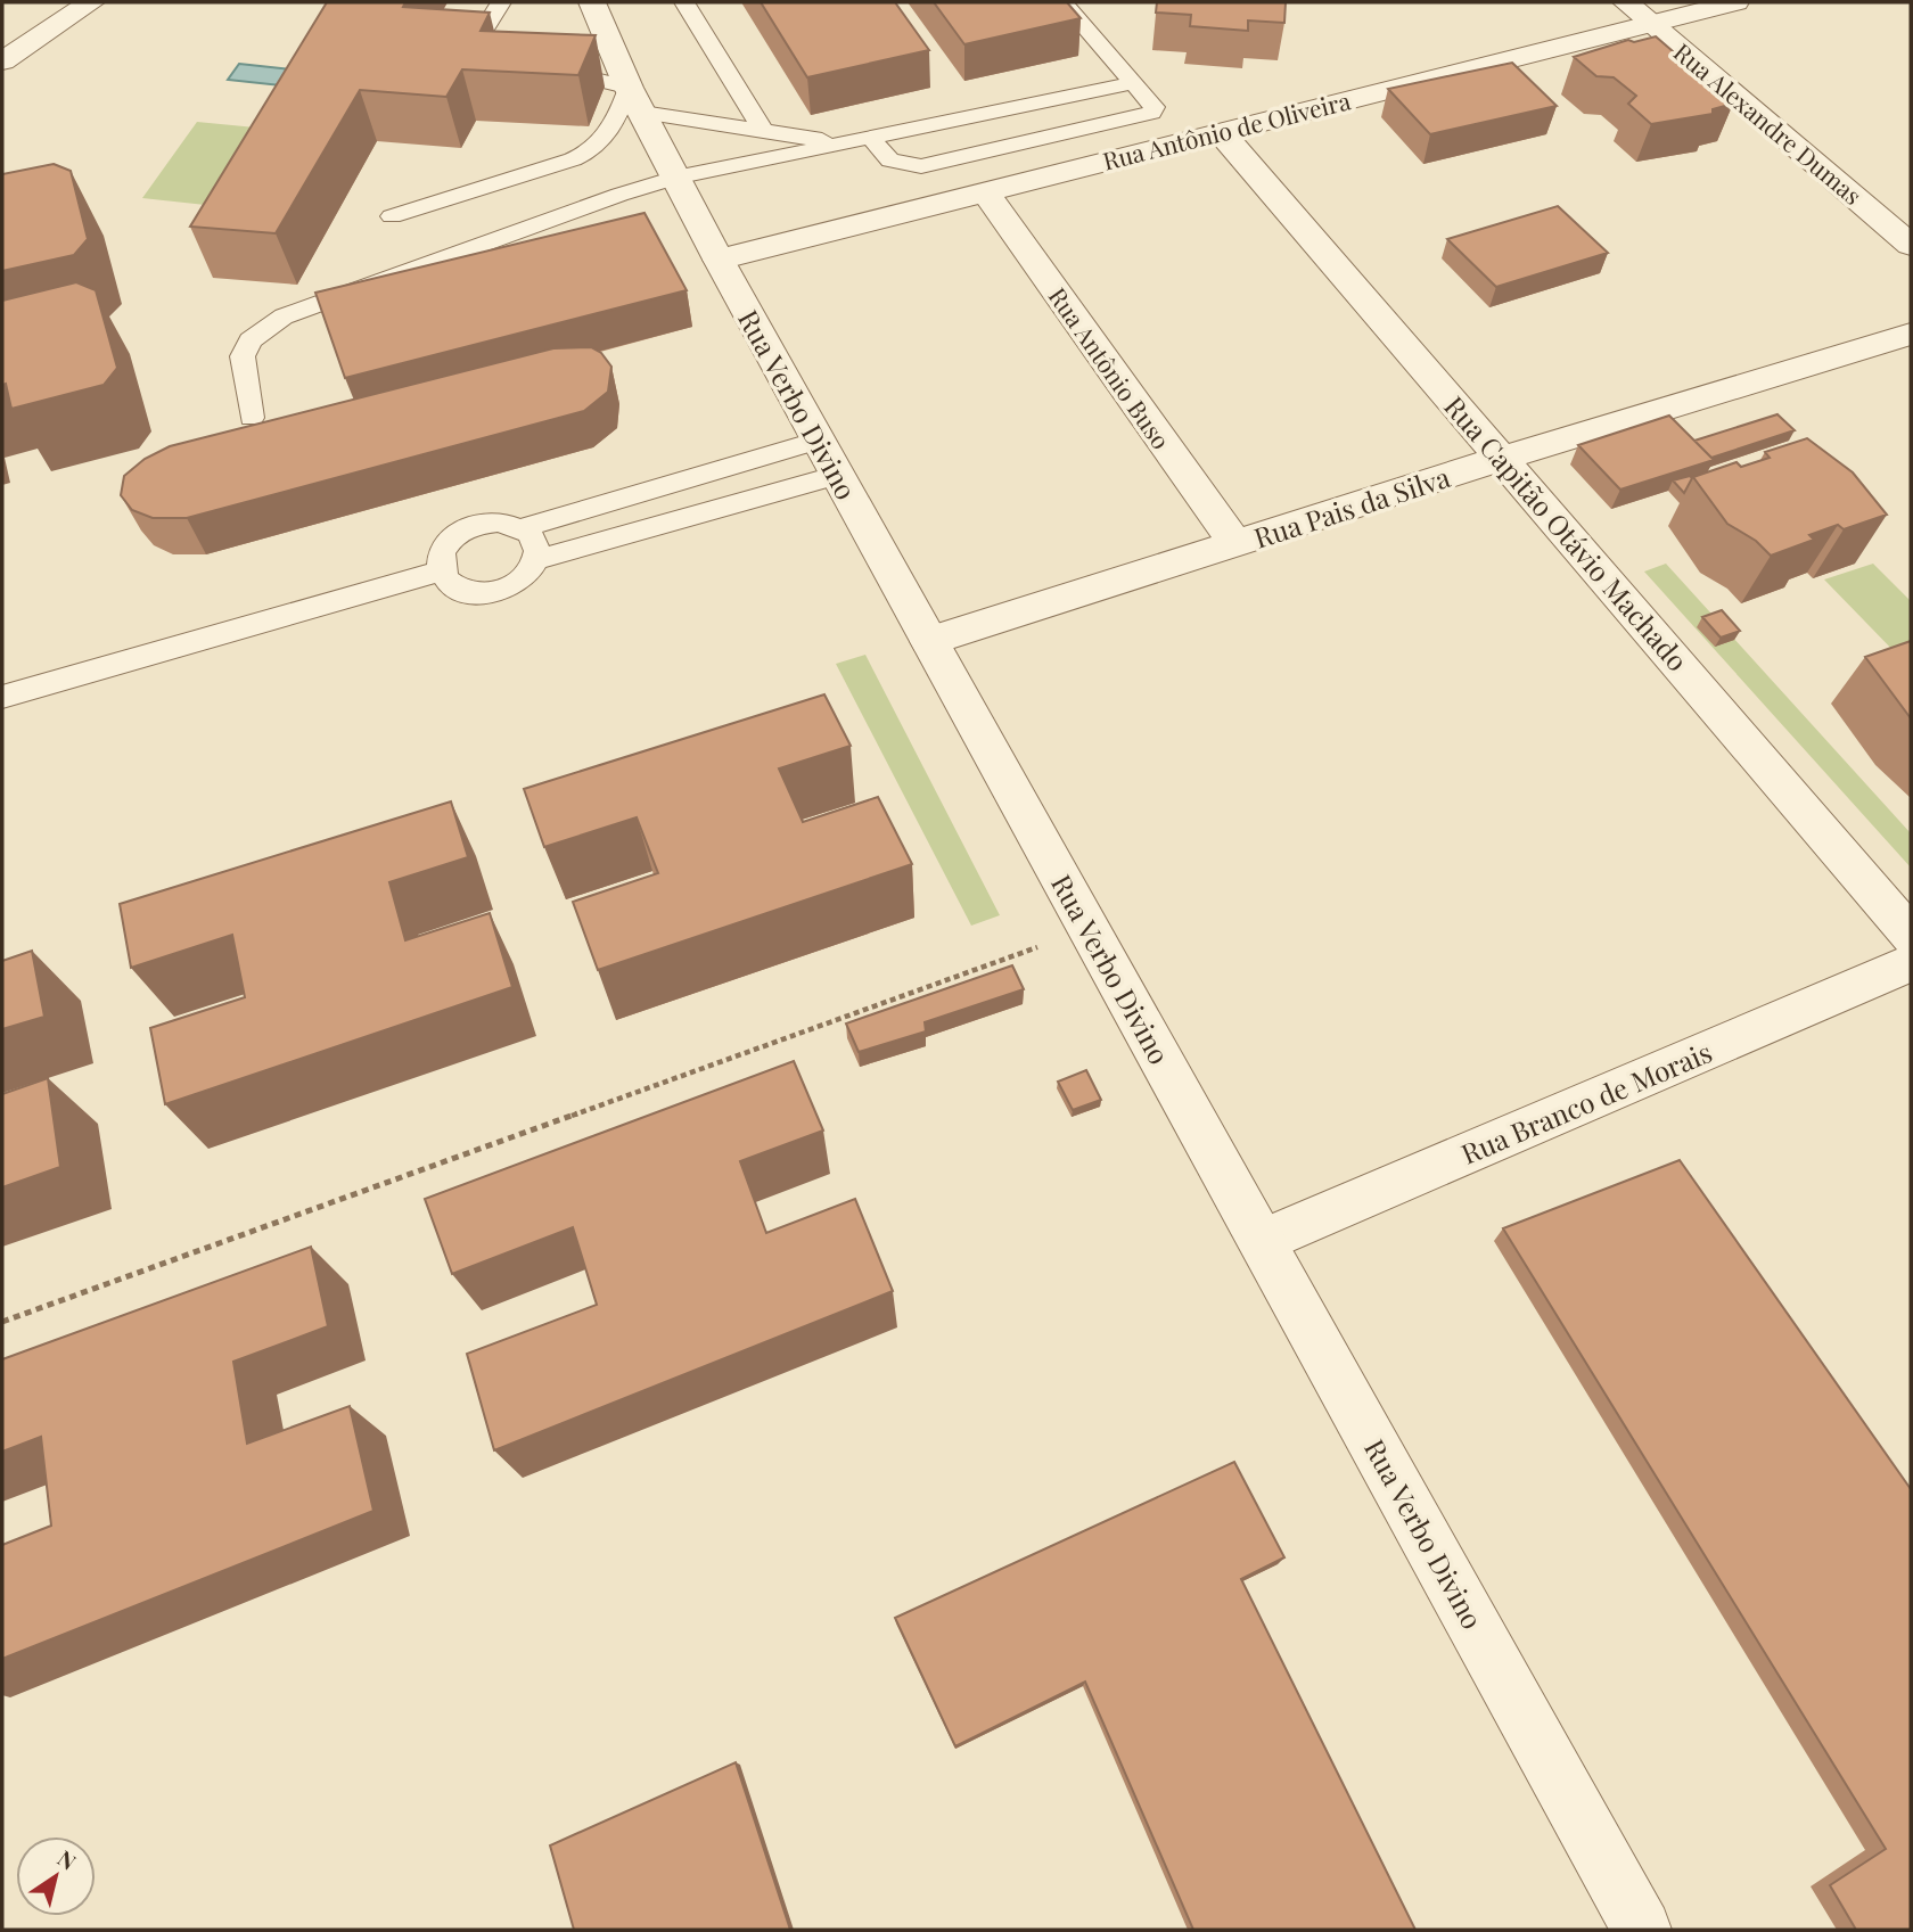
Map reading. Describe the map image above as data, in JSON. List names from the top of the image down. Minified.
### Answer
{"streets":{"street":["Rua Alexandre Dumas","Rua Antônio de Oliveira","Rua Antônio Buso","Rua Verbo Divino","Rua Pais da Silva","Rua Capitão Otávio Machado","Rua Branco de Morais"]},"crossings":[["Rua Alexandre Dumas","Rua Antônio de Oliveira"],["Rua Antônio de Oliveira","Rua Antônio Buso"],["Rua Antônio de Oliveira","Rua Verbo Divino"],["Rua Antônio de Oliveira","Rua Capitão Otávio Machado"],["Rua Antônio Buso","Rua Pais da Silva"],["Rua Verbo Divino","Rua Pais da Silva"],["Rua Verbo Divino","Rua Branco de Morais"],["Rua Pais da Silva","Rua Capitão Otávio Machado"]],"north":"top right"}
